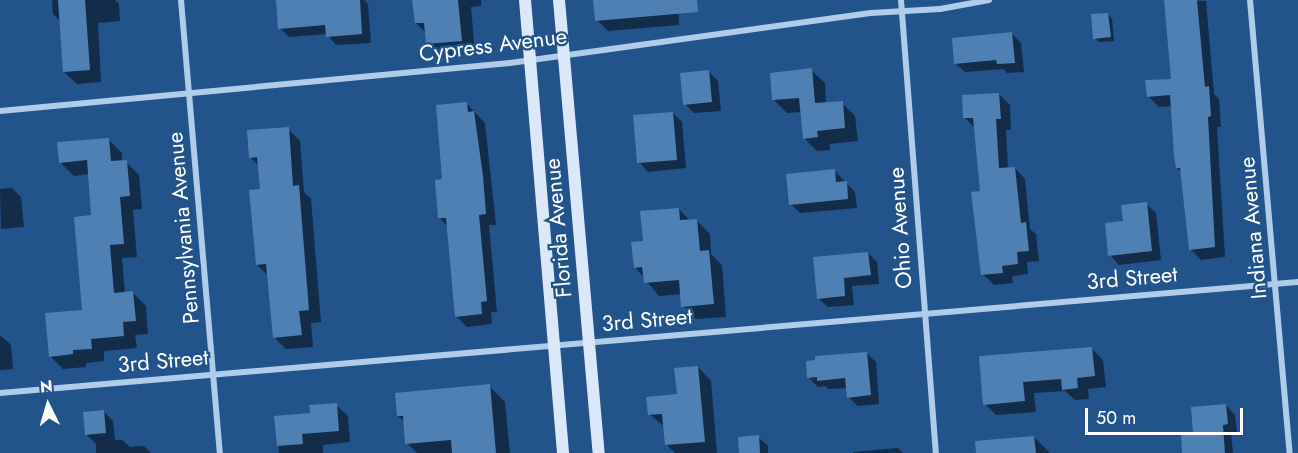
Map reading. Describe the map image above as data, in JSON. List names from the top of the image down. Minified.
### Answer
{"streets":{"main road":["Florida Avenue"],"street":["Cypress Avenue","Pennsylvania Avenue","Ohio Avenue","Indiana Avenue","3rd Street"]},"crossings":[["Cypress Avenue","Pennsylvania Avenue"],["Cypress Avenue","Florida Avenue"],["Cypress Avenue","Ohio Avenue"],["Pennsylvania Avenue","3rd Street"],["Florida Avenue","3rd Street"],["Ohio Avenue","3rd Street"],["Indiana Avenue","3rd Street"]],"scale_bar":"50 m","north":"top"}
